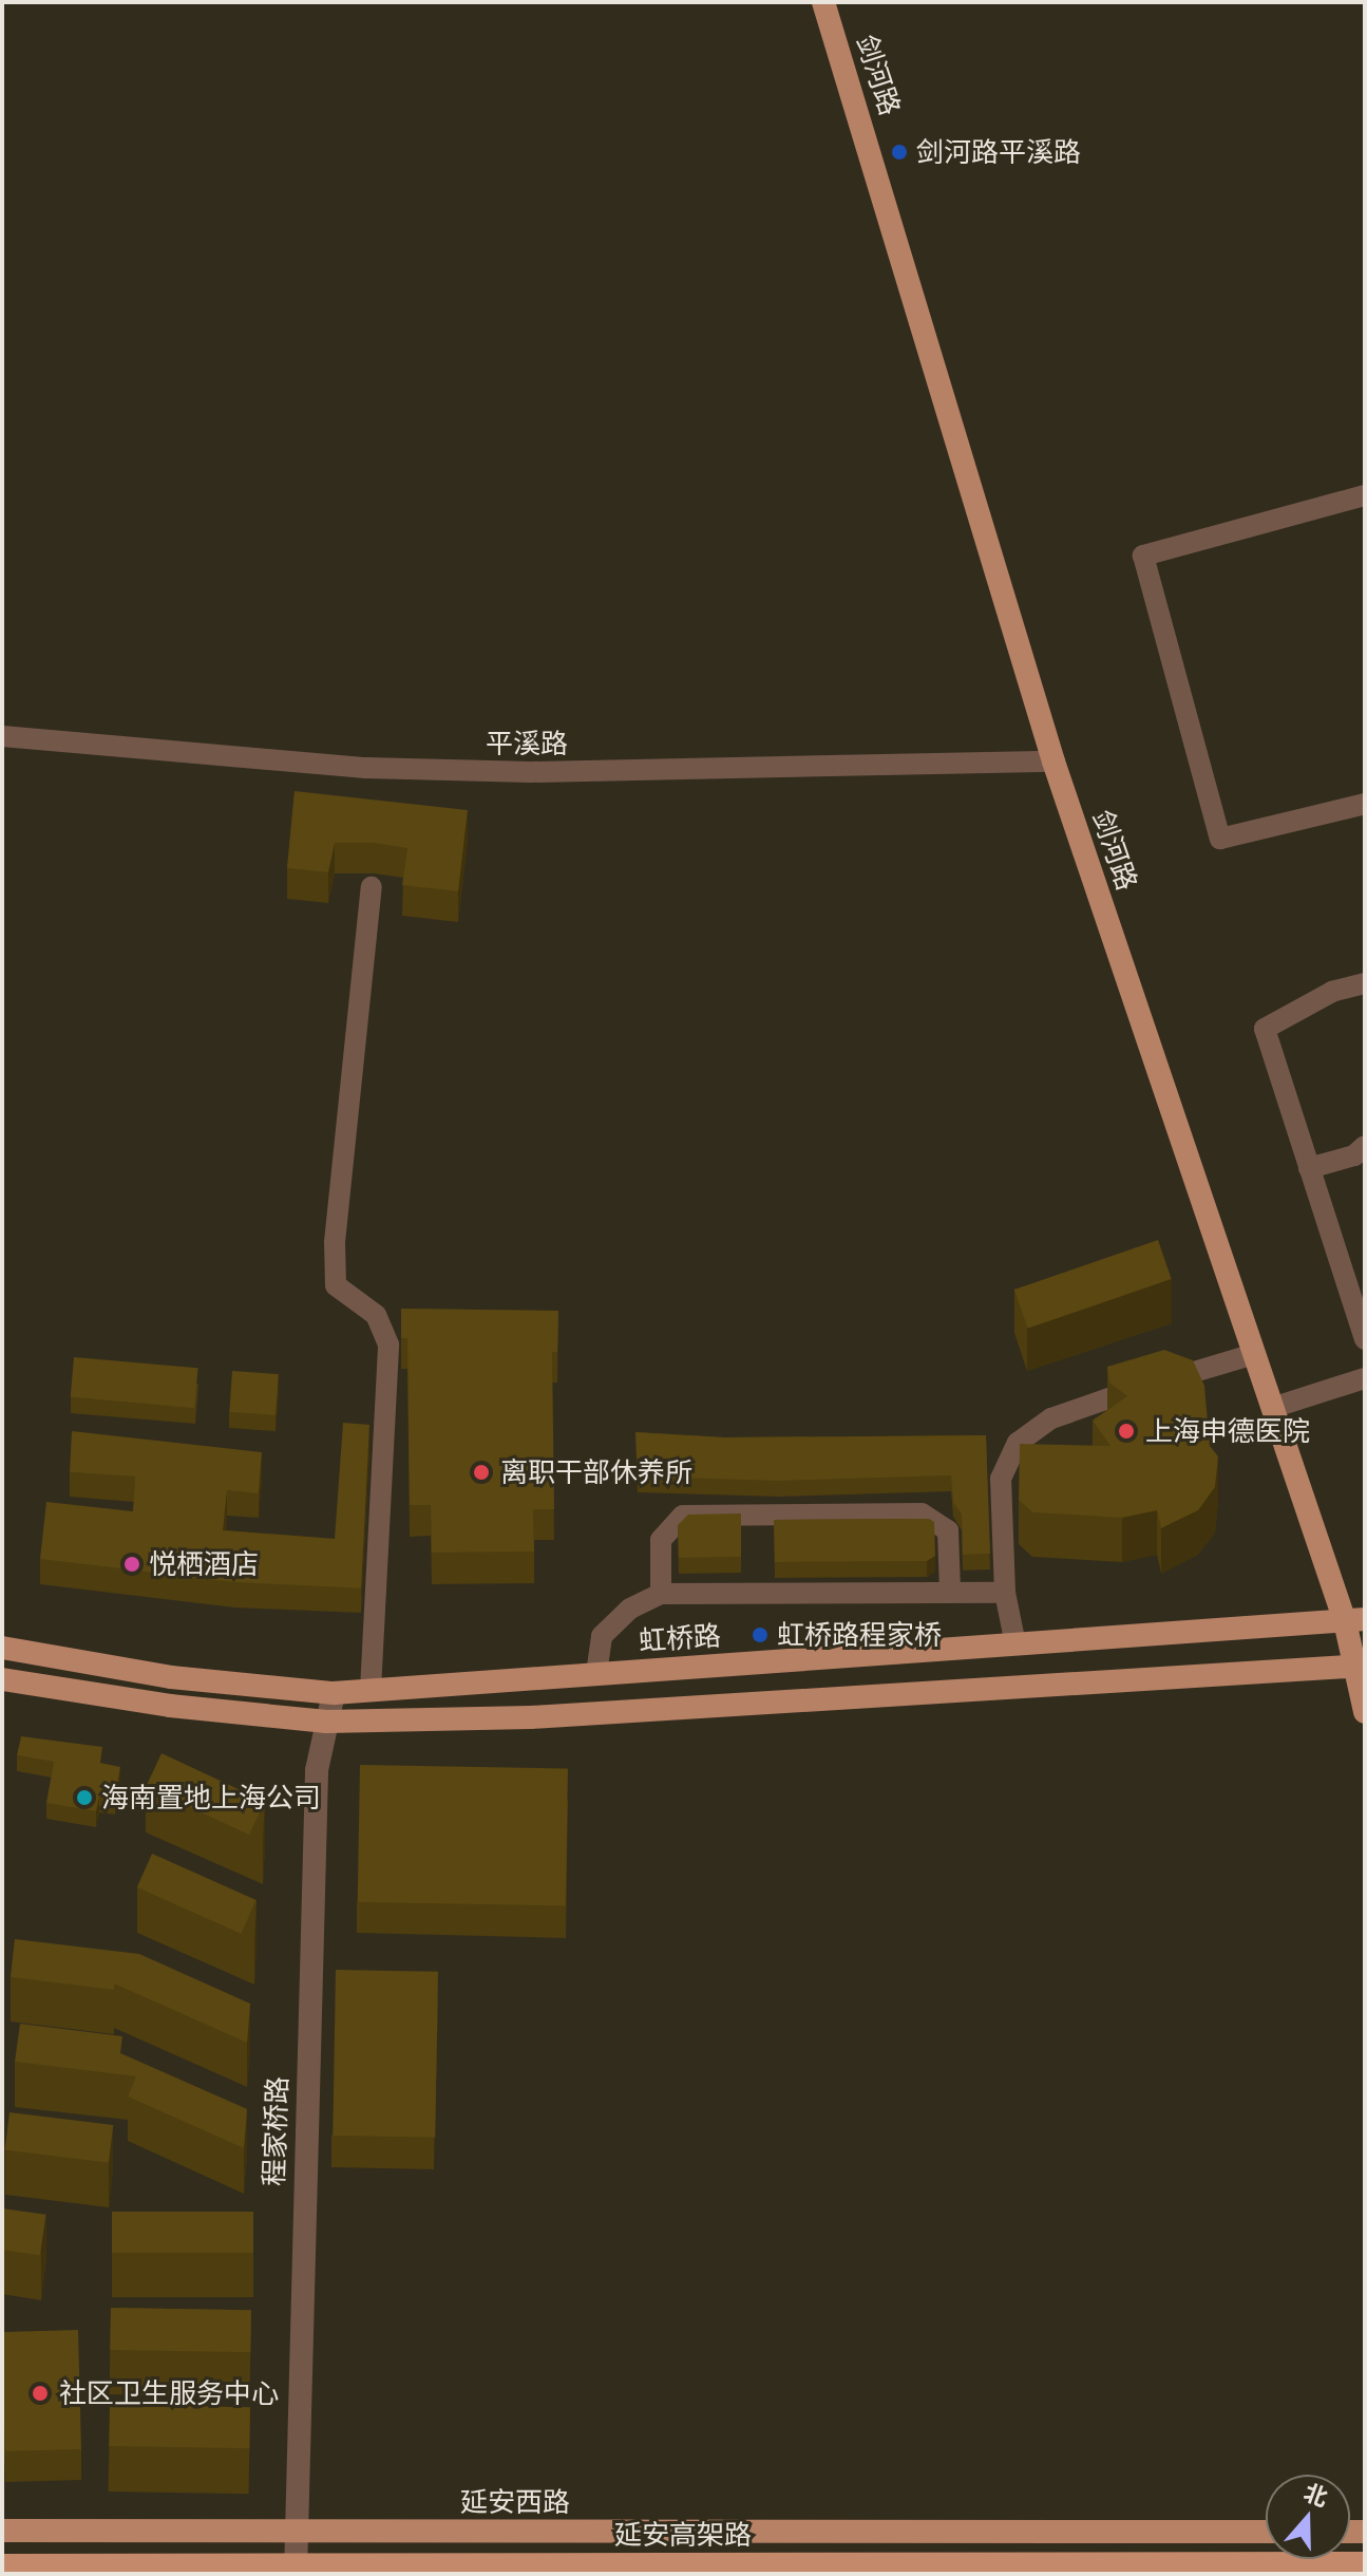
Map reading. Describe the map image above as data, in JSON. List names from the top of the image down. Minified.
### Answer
{"streets":{"highway":["延安高架路"],"main road":["剑河路","虹桥路","延安西路"],"street":["平溪路","程家桥路"]},"crossings":[["剑河路","平溪路"],["剑河路","虹桥路"],["虹桥路","程家桥路"],["程家桥路","延安西路"]],"places":["剑河路平溪路","上海申德医院","离职干部休养所","悦栖酒店","虹桥路程家桥","海南置地上海公司","社区卫生服务中心"],"north":"top"}
